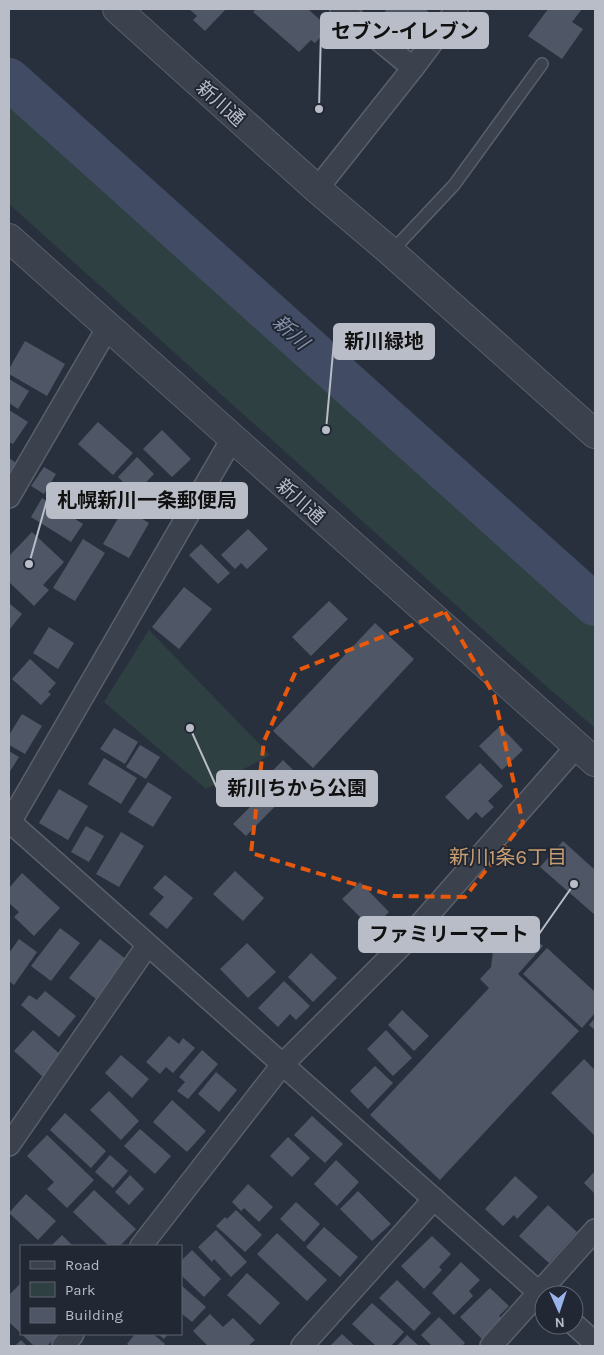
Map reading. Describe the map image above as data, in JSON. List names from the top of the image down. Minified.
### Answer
{"streets":{"street":["新川通"]},"districts":["新川1条6丁目"],"water":["新川"],"places":["セブン-イレブン","新川緑地","札幌新川一条郵便局","新川ちから公園","ファミリーマート"],"legend":["Road","Park","Building"],"north":"bottom"}
